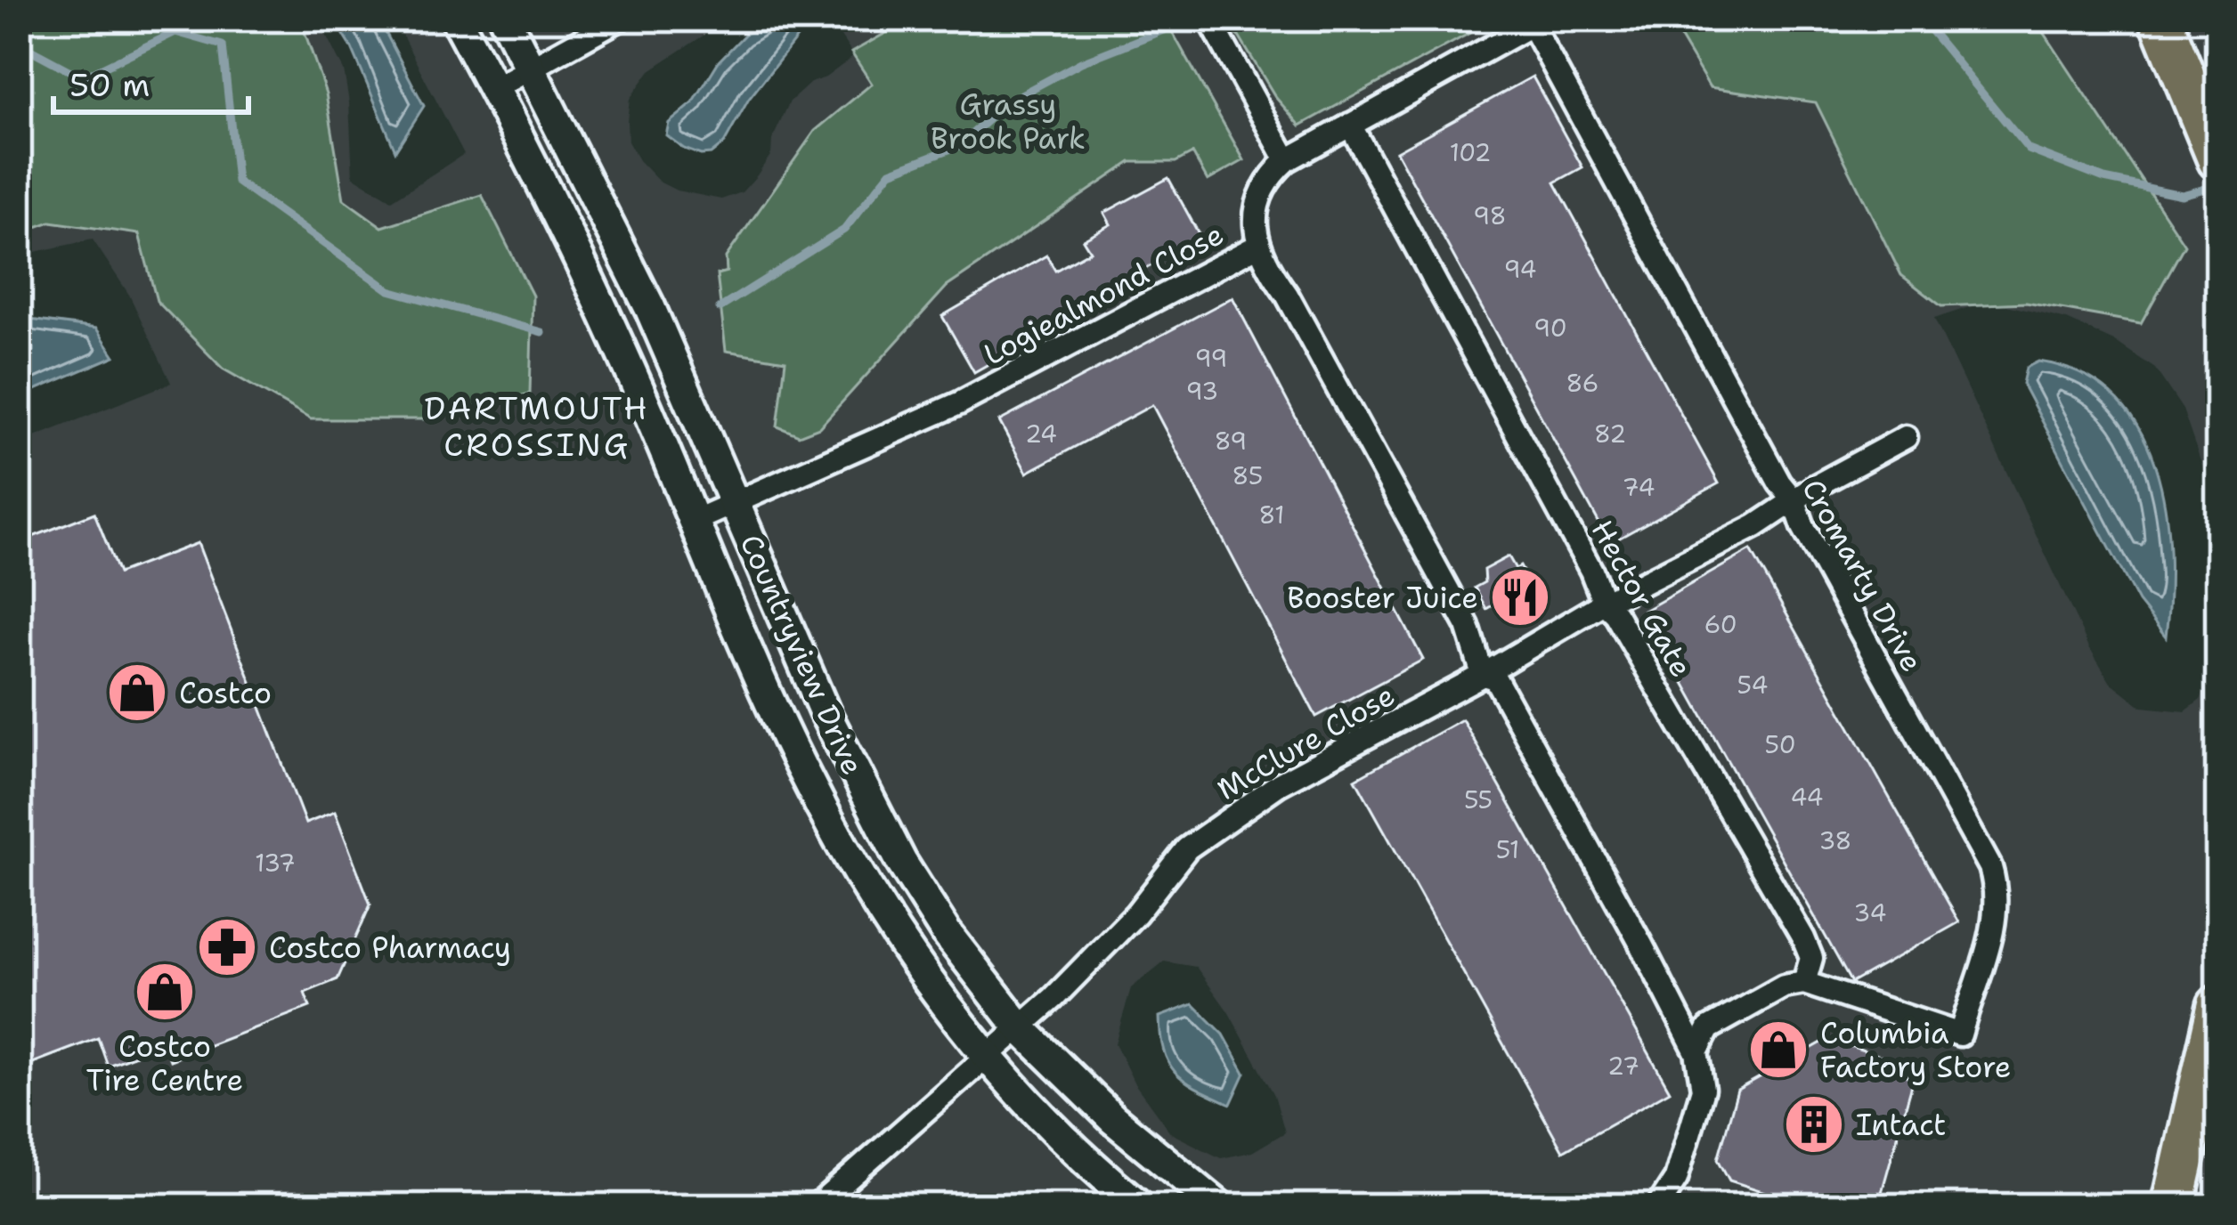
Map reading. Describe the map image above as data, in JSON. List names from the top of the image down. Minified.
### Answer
{"streets":{"street":["Logiealmond Close","Cromarty Drive","Hector Gate","Countryview Drive","McClure Close"]},"crossings":[["Logiealmond Close","Countryview Drive"],["Cromarty Drive","Hector Gate"],["Cromarty Drive","McClure Close"],["Hector Gate","McClure Close"],["Countryview Drive","McClure Close"]],"districts":["DARTMOUTH CROSSING"],"parks":["Grassy Brook Park"],"places":{"restaurant":["Booster Juice"],"shop":["Costco","Costco Tire Centre","Columbia Factory Store"],"pharmacy":["Costco Pharmacy"],"building":["Intact"]},"house_numbers":["102","98","94","90","99","86","93","24","82","89","85","74","81","60","54","50","44","55","38","51","137","34","27"],"scale_bar":"50 m"}
